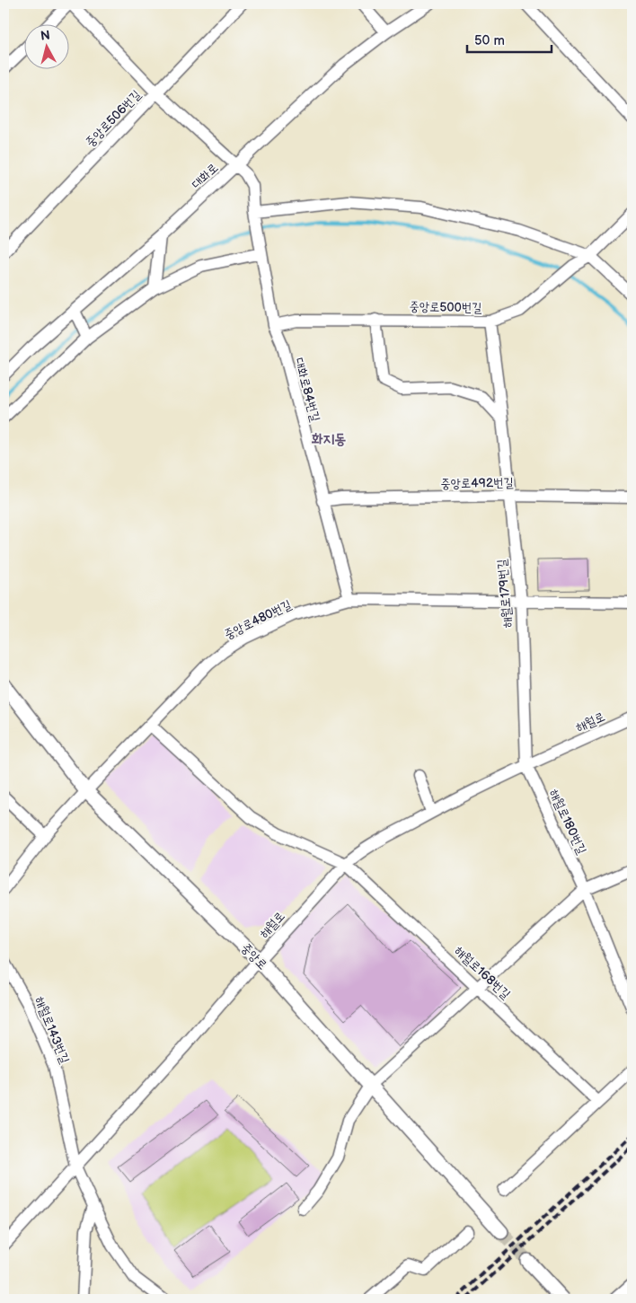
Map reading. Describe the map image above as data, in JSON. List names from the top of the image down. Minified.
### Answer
{"streets":{"main road":["중앙로"],"street":["중앙로506번길","대화로","중앙로500번길","대화로84번길","중앙로492번길","해월로179번길","중앙로480번길","해월로","해월로180번길","해월로168번길","해월로143번길"]},"crossings":[["중앙로506번길","대화로84번길"],["대화로","대화로84번길"],["중앙로500번길","대화로84번길"],["중앙로500번길","해월로179번길"],["대화로84번길","중앙로492번길"],["대화로84번길","중앙로480번길"],["중앙로492번길","해월로179번길"],["해월로179번길","중앙로480번길"],["해월로179번길","해월로"],["해월로179번길","해월로180번길"],["중앙로480번길","중앙로"],["중앙로480번길","해월로168번길"],["해월로","해월로180번길"],["해월로","중앙로"],["해월로","해월로168번길"],["해월로","해월로143번길"]],"districts":["화지동"],"scale_bar":"50 m","north":"top"}
